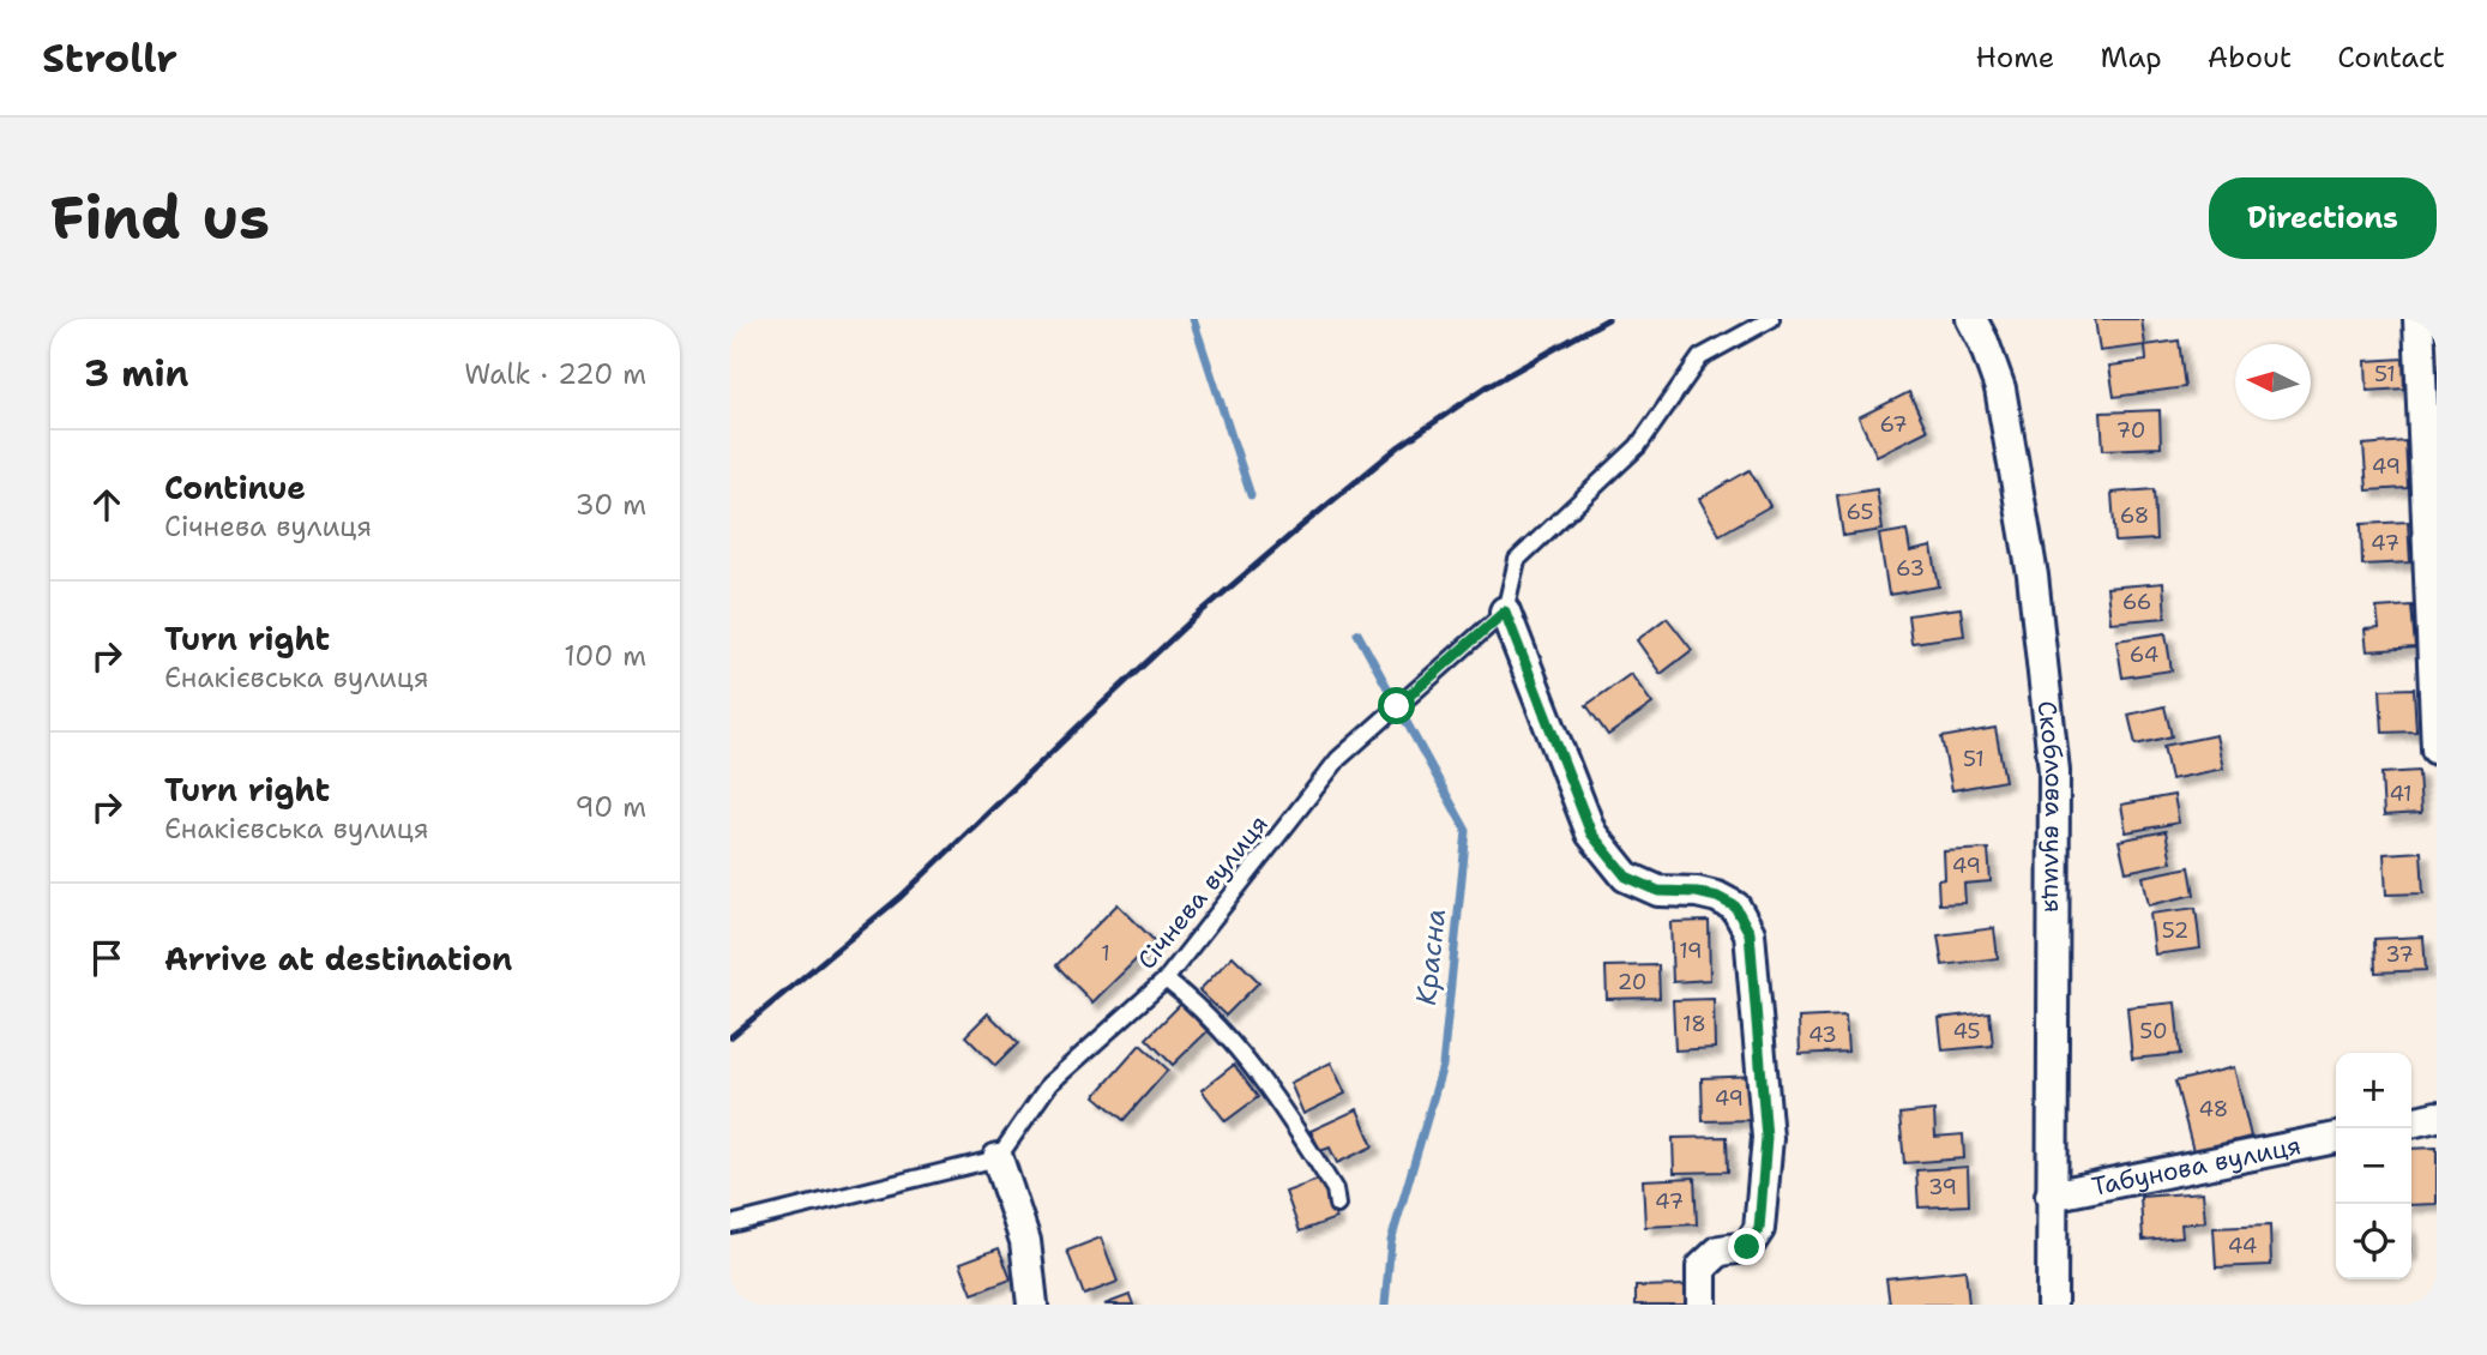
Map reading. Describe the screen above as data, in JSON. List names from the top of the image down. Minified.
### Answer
{"streets":{"street":["Скоблова вулиця","Табунова вулиця"],"lane":["Січнева вулиця"]},"crossings":[["Скоблова вулиця","Табунова вулиця"]],"water":["Красна"],"house_numbers":["51","67","70","49","65","68","47","63","66","64","51","41","49","52","19","1","37","20","18","45","50","43","49","48","39","47","44"],"north":"left","page":{"header":"Strollr","nav":["Home","Map","About","Contact"],"buttons":"Directions","title":"Find us","heading":["3 min","Walk · 220 m"],"list":[["Continue","Січнева вулиця","30 m"],["Turn right","Єнакієвська вулиця","100 m"],["Turn right","Єнакієвська вулиця","90 m"],"Arrive at destination"],"map_buttons":["+","−"]}}
